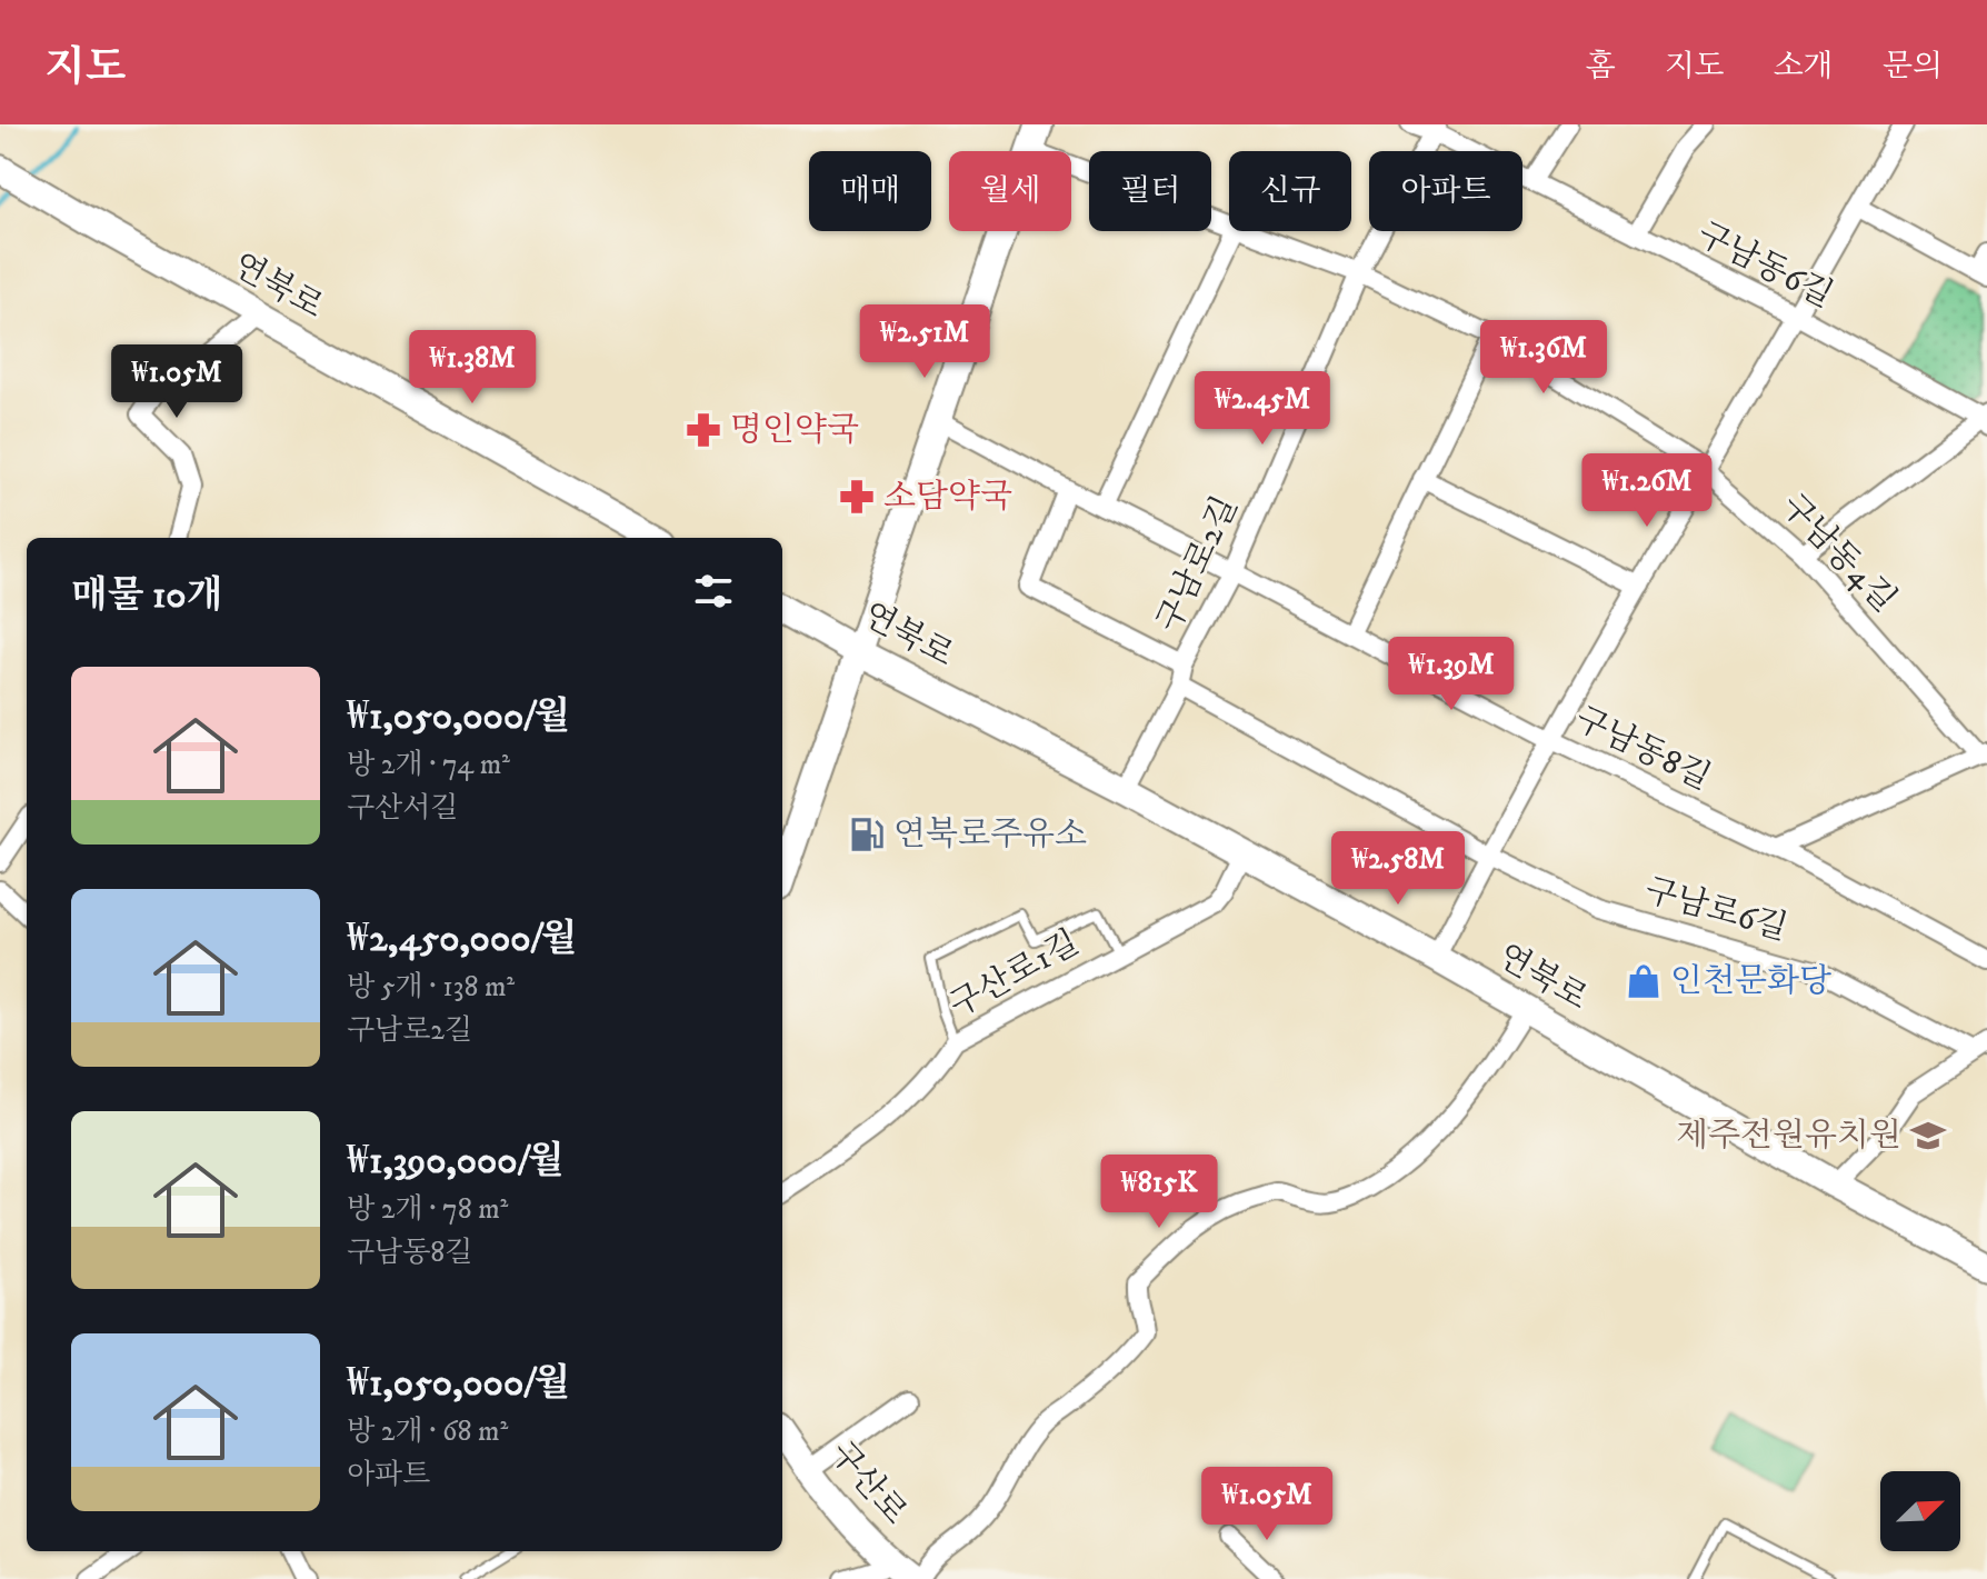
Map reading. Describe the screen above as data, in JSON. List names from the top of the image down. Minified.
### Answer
{"streets":{"main road":["연북로","구산로"],"street":["구남동6길","구남동4길","구남로2길","구남동8길","구남로6길","구산로1길"]},"crossings":[["구남동6길","구남로2길"],["연북로","구남로2길"],["연북로","구산로1길"],["구남동4길","구남로2길"],["구남동4길","구남동8길"],["구남로2길","구남동8길"],["구남로2길","구남로6길"]],"places":{"pharmacy":["명인약국","소담약국"],"fuel station":["연북로주유소"],"shop":["인천문화당"],"school or university":["제주전원유치원"]},"north":"top right","page":{"header":"지도","nav":["홈","지도","소개","문의"],"chip":["매매","월세","필터","신규","아파트"],"price":["₩2.51M","₩1.36M","₩1.38M","₩1.05M","₩2.45M","₩1.26M","₩1.39M","₩2.58M","₩815K","₩1.05M"],"heading":"매물 10개","list":[{"name":"₩1,050,000/월","note":"방 2개 · 74 m² · 구산서길"},{"name":"₩2,450,000/월","note":"방 5개 · 138 m² · 구남로2길"},{"name":"₩1,390,000/월","note":"방 2개 · 78 m² · 구남동8길"},{"name":"₩1,050,000/월","note":"방 2개 · 68 m² · 아파트"}]}}
